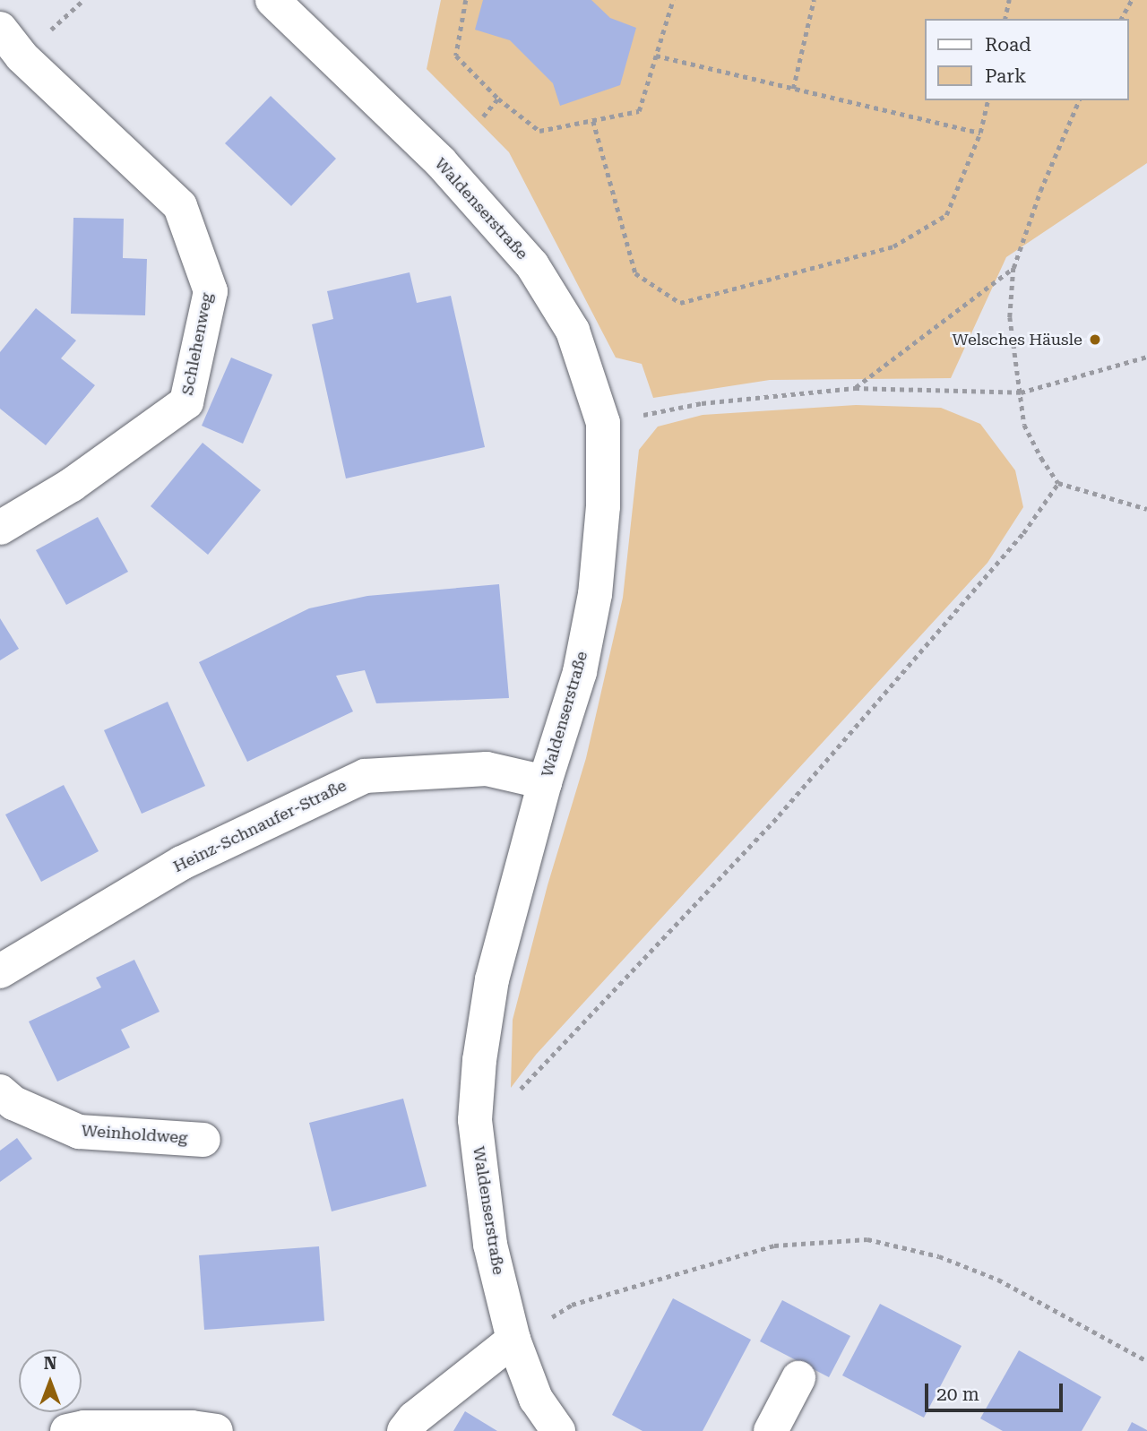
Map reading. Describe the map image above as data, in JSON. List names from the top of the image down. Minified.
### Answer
{"streets":{"street":["Waldenserstraße","Schlehenweg","Heinz-Schnaufer-Straße","Weinholdweg"]},"crossings":[["Waldenserstraße","Heinz-Schnaufer-Straße"]],"places":["Welsches Häusle"],"legend":["Road","Park"],"scale_bar":"20 m","north":"top"}
